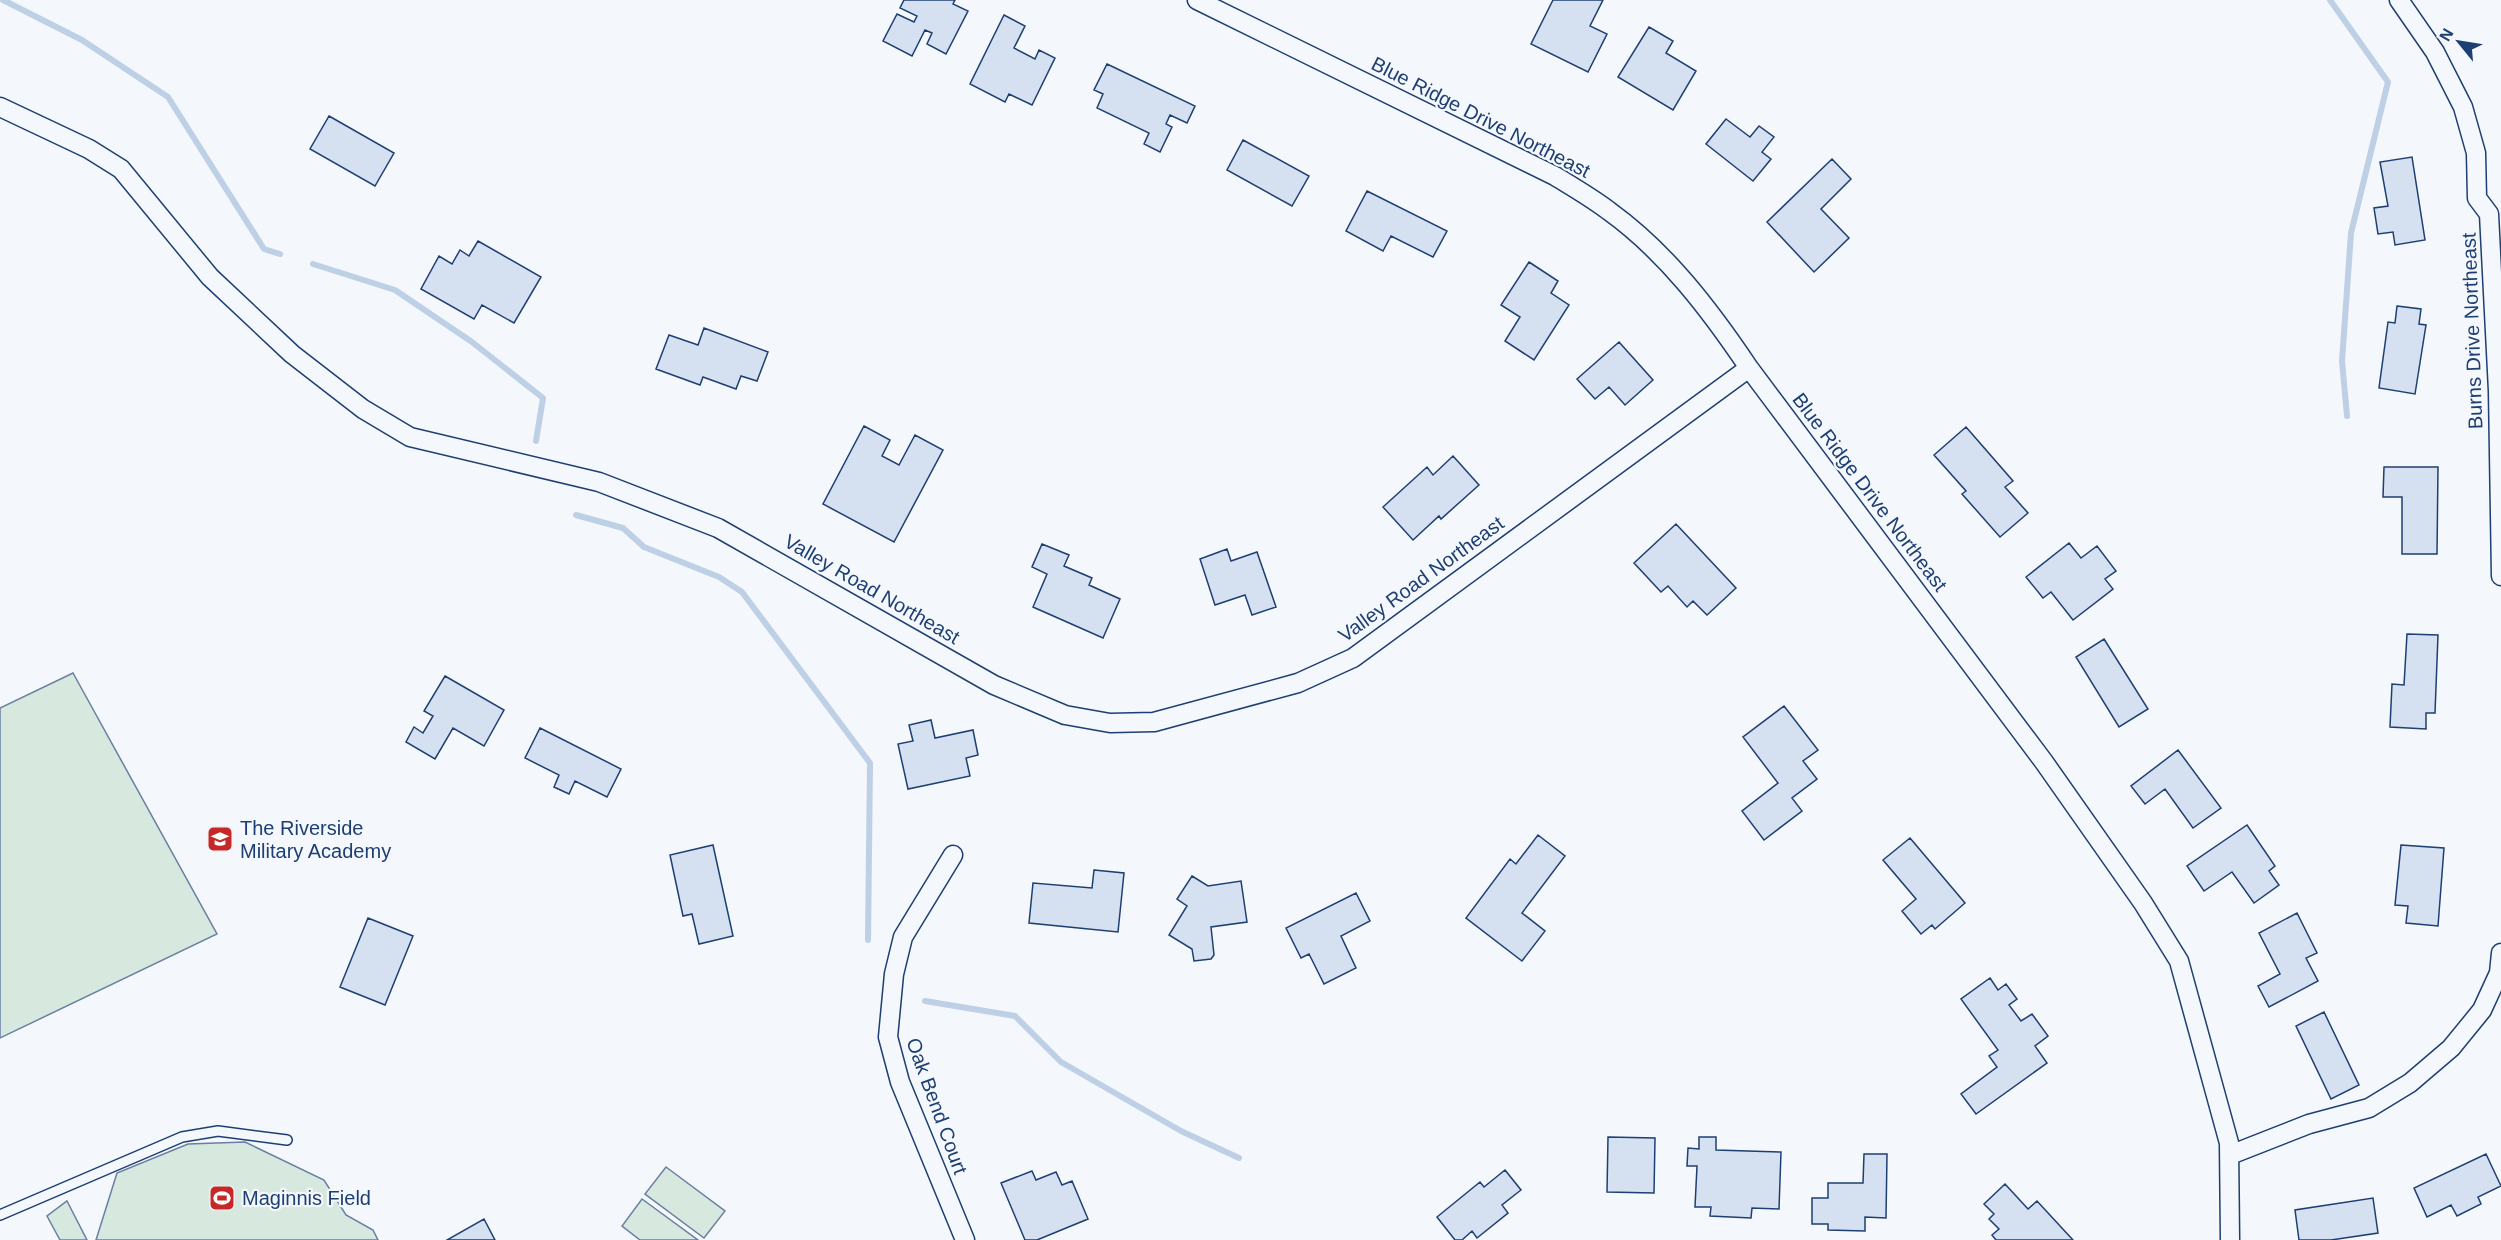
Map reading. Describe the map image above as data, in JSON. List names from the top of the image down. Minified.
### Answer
{"streets":{"street":["Blue Ridge Drive Northeast","Burns Drive Northeast","Valley Road Northeast","Oak Bend Court"]},"crossings":[["Blue Ridge Drive Northeast","Valley Road Northeast"]],"places":{"school or university":["The Riverside Military Academy"],"sports":["Maginnis Field"]},"north":"top left"}
